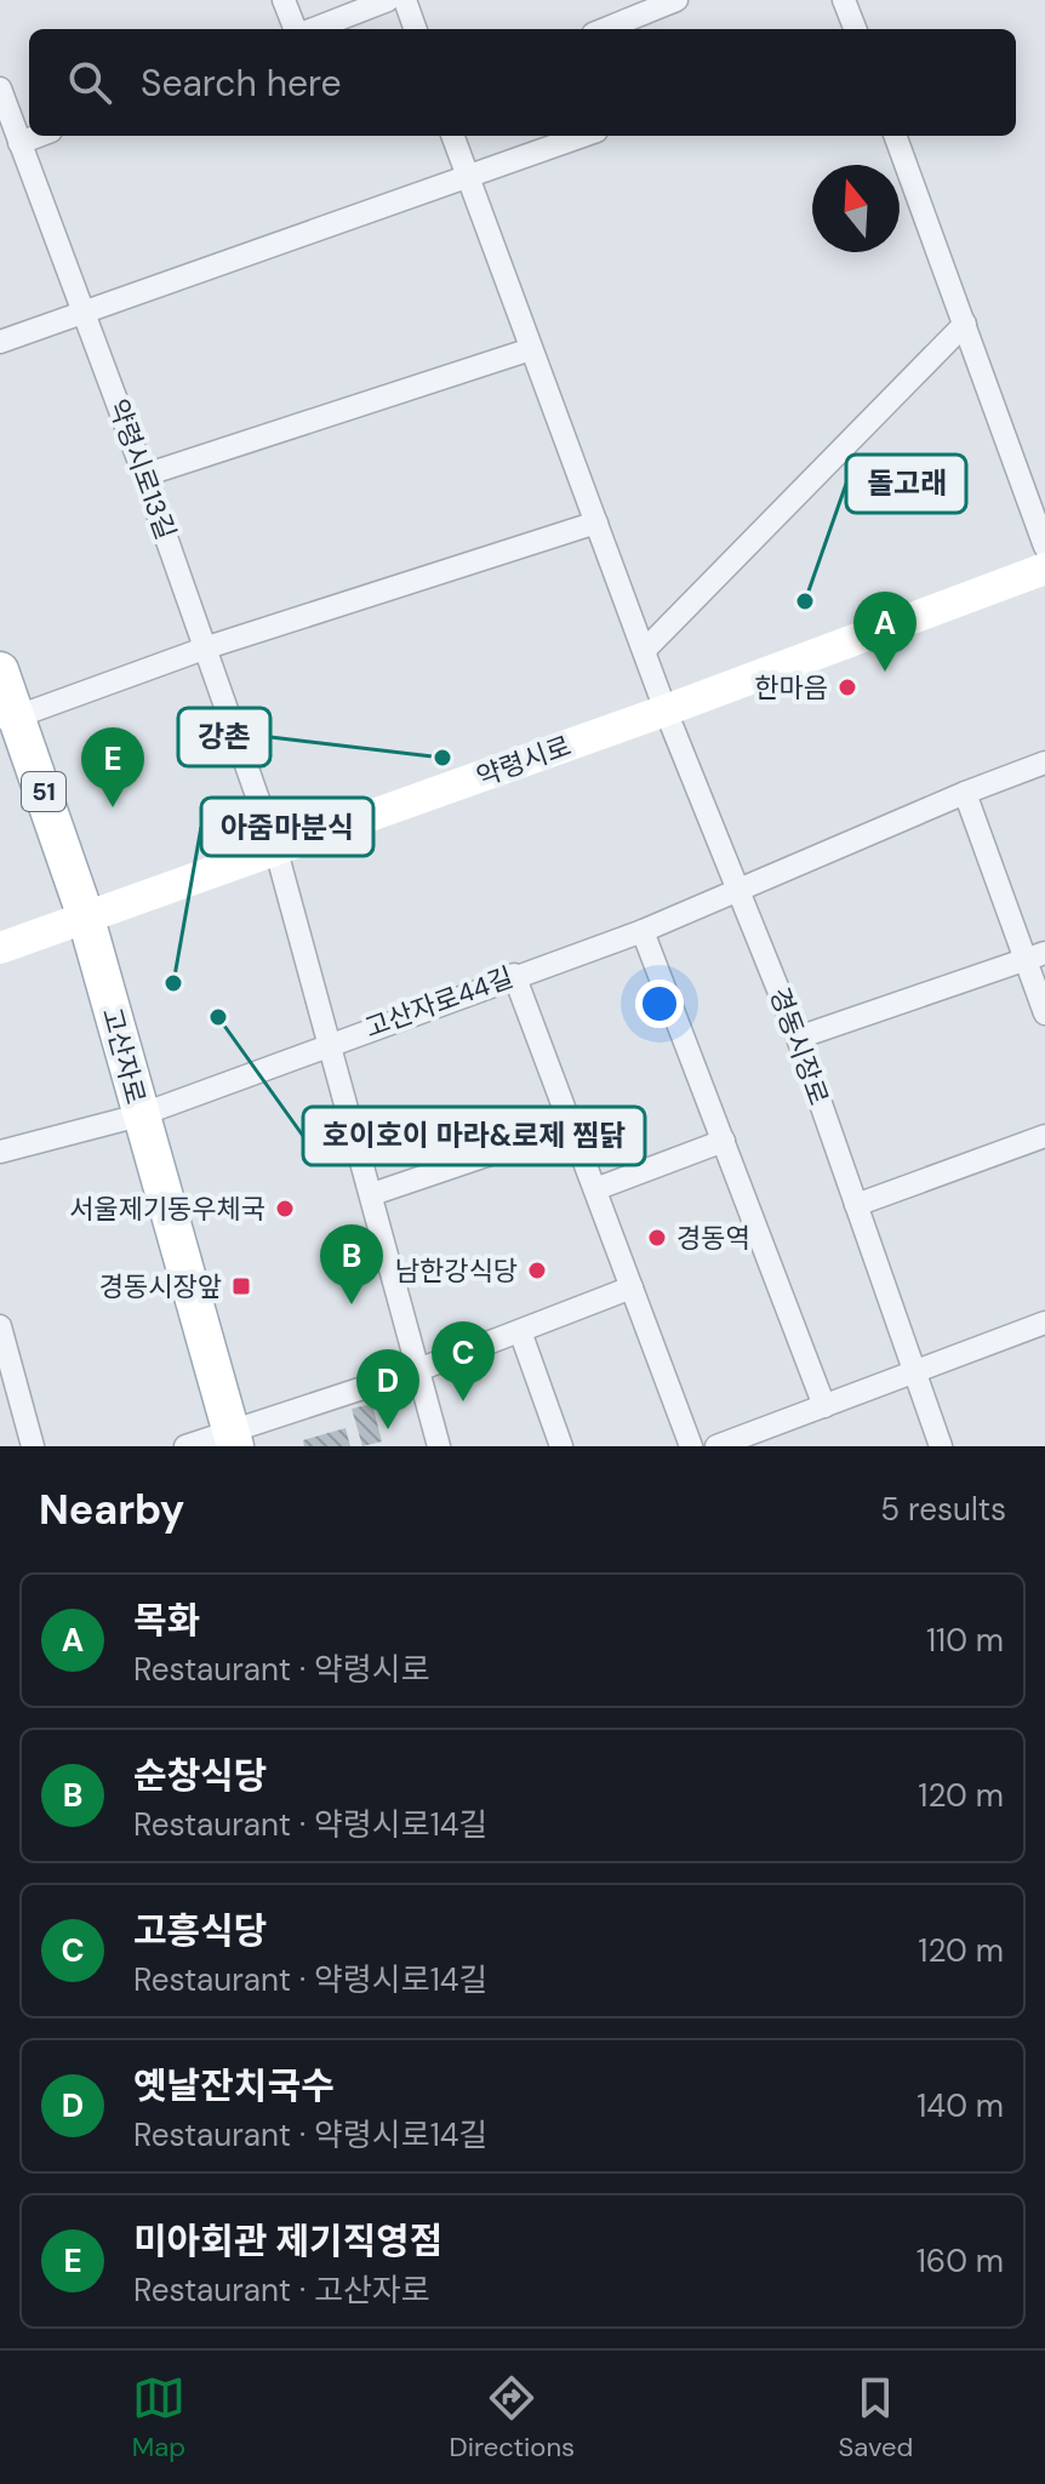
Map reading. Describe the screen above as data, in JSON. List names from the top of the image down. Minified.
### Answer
{"streets":{"main road":["약령시로","51","고산자로"],"street":["약령시로13길","고산자로44길","경동시장로"]},"crossings":[["약령시로13길","약령시로"],["약령시로13길","고산자로44길"],["약령시로","경동시장로"],["약령시로","고산자로"],["고산자로44길","경동시장로"],["고산자로44길","고산자로"]],"places":{"other":["돌고래","한마음","강촌","아줌마분식","호이호이 마라&로제 찜닭","서울제기동우체국","경동역","남한강식당"],"transit":["경동시장앞"]},"north":"top","page":{"search":"Search here","pins":["A","E","B","C","D"],"heading":["Nearby","5 results"],"list":[{"mark":"A","name":"목화","note":"Restaurant · 약령시로","value":"110 m"},{"mark":"B","name":"순창식당","note":"Restaurant · 약령시로14길","value":"120 m"},{"mark":"C","name":"고흥식당","note":"Restaurant · 약령시로14길","value":"120 m"},{"mark":"D","name":"옛날잔치국수","note":"Restaurant · 약령시로14길","value":"140 m"},{"mark":"E","name":"미아회관 제기직영점","note":"Restaurant · 고산자로","value":"160 m"}],"nav":["Map","Directions","Saved"]}}
